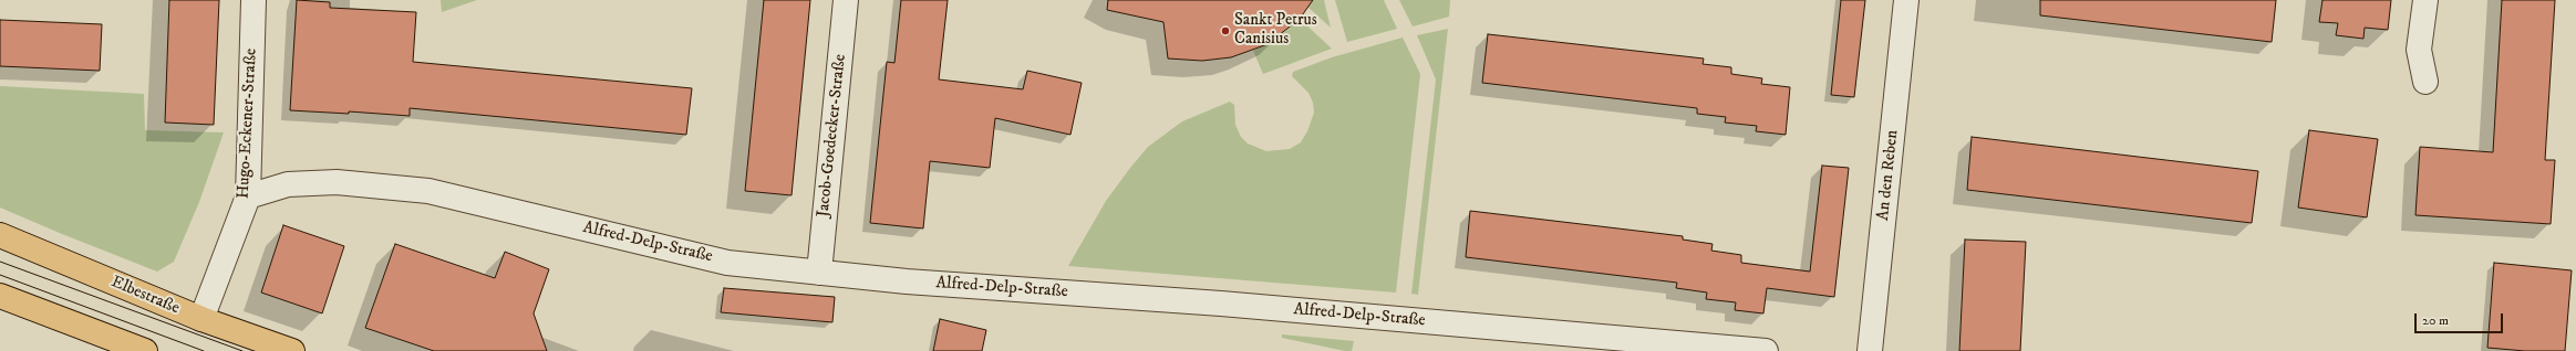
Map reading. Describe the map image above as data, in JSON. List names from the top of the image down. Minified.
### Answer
{"streets":{"main road":["Elbestraße"],"street":["Hugo-Eckener-Straße","Jacob-Goedecker-Straße","An den Reben","Alfred-Delp-Straße"]},"crossings":[["Hugo-Eckener-Straße","Alfred-Delp-Straße"],["Hugo-Eckener-Straße","Elbestraße"],["Jacob-Goedecker-Straße","Alfred-Delp-Straße"]],"places":["Sankt Petrus Canisius"],"scale_bar":"20 m"}
